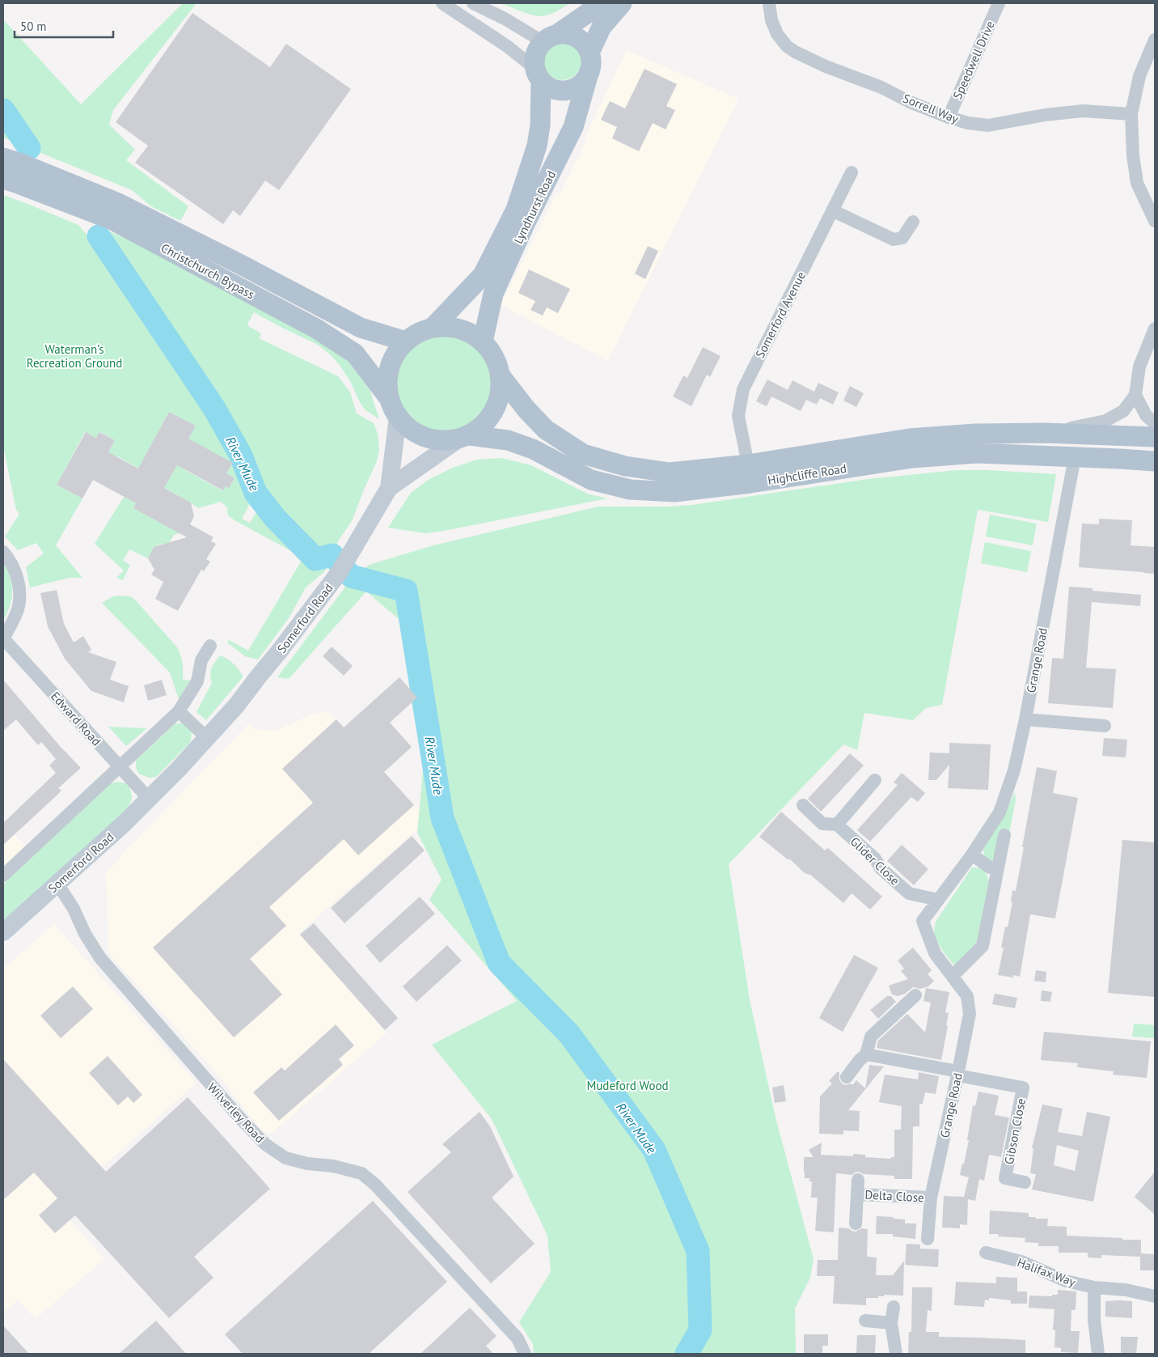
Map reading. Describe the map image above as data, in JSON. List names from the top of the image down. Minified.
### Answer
{"streets":{"main road":["Lyndhurst Road","Christchurch Bypass","Highcliffe Road","Somerford Road"],"street":["Speedwell Drive","Sorrell Way","Somerford Avenue","Grange Road","Edward Road","Glider Close","Wilverley Road","Gibson Close","Delta Close","Halifax Way"]},"crossings":[["Speedwell Drive","Sorrell Way"],["Lyndhurst Road","Christchurch Bypass"],["Lyndhurst Road","Highcliffe Road"],["Lyndhurst Road","Somerford Road"],["Christchurch Bypass","Highcliffe Road"],["Christchurch Bypass","Somerford Road"],["Somerford Avenue","Highcliffe Road"],["Highcliffe Road","Somerford Road"],["Highcliffe Road","Grange Road"],["Somerford Road","Edward Road"],["Somerford Road","Wilverley Road"],["Grange Road","Glider Close"],["Grange Road","Gibson Close"],["Grange Road","Delta Close"]],"water":["River Mude"],"parks":["Waterman’s Recreation Ground","Mudeford Wood"],"scale_bar":"50 m"}
